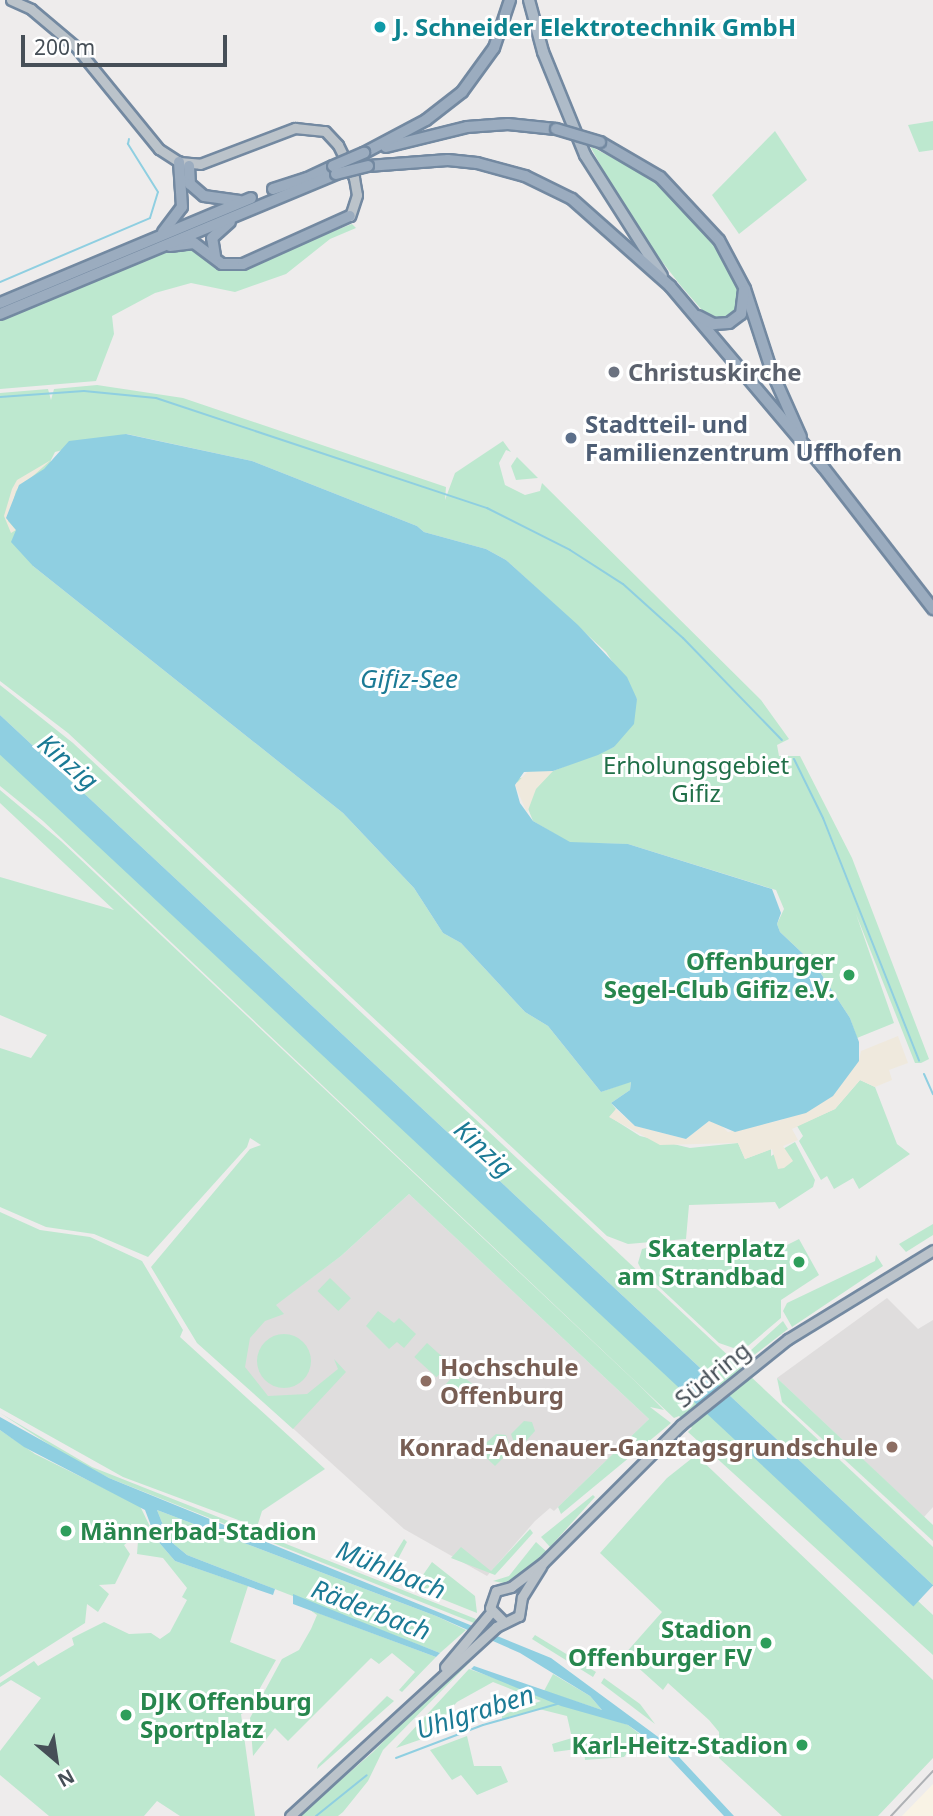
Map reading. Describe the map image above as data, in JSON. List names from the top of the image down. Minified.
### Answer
{"streets":{"street":["Südring"]},"water":["Gifiz-See","Kinzig","Mühlbach","Räderbach","Uhlgraben"],"parks":["Erholungsgebiet Gifiz"],"places":["J. Schneider Elektrotechnik GmbH","Christuskirche","Stadtteil- und Familienzentrum Uffhofen","Offenburger Segel-Club Gifiz e.V.","Skaterplatz am Strandbad","Hochschule Offenburg","Konrad-Adenauer-Ganztagsgrundschule","Männerbad-Stadion","Stadion Offenburger FV","DJK Offenburg Sportplatz","Karl-Heitz-Stadion"],"scale_bar":"200 m","north":"bottom right"}
